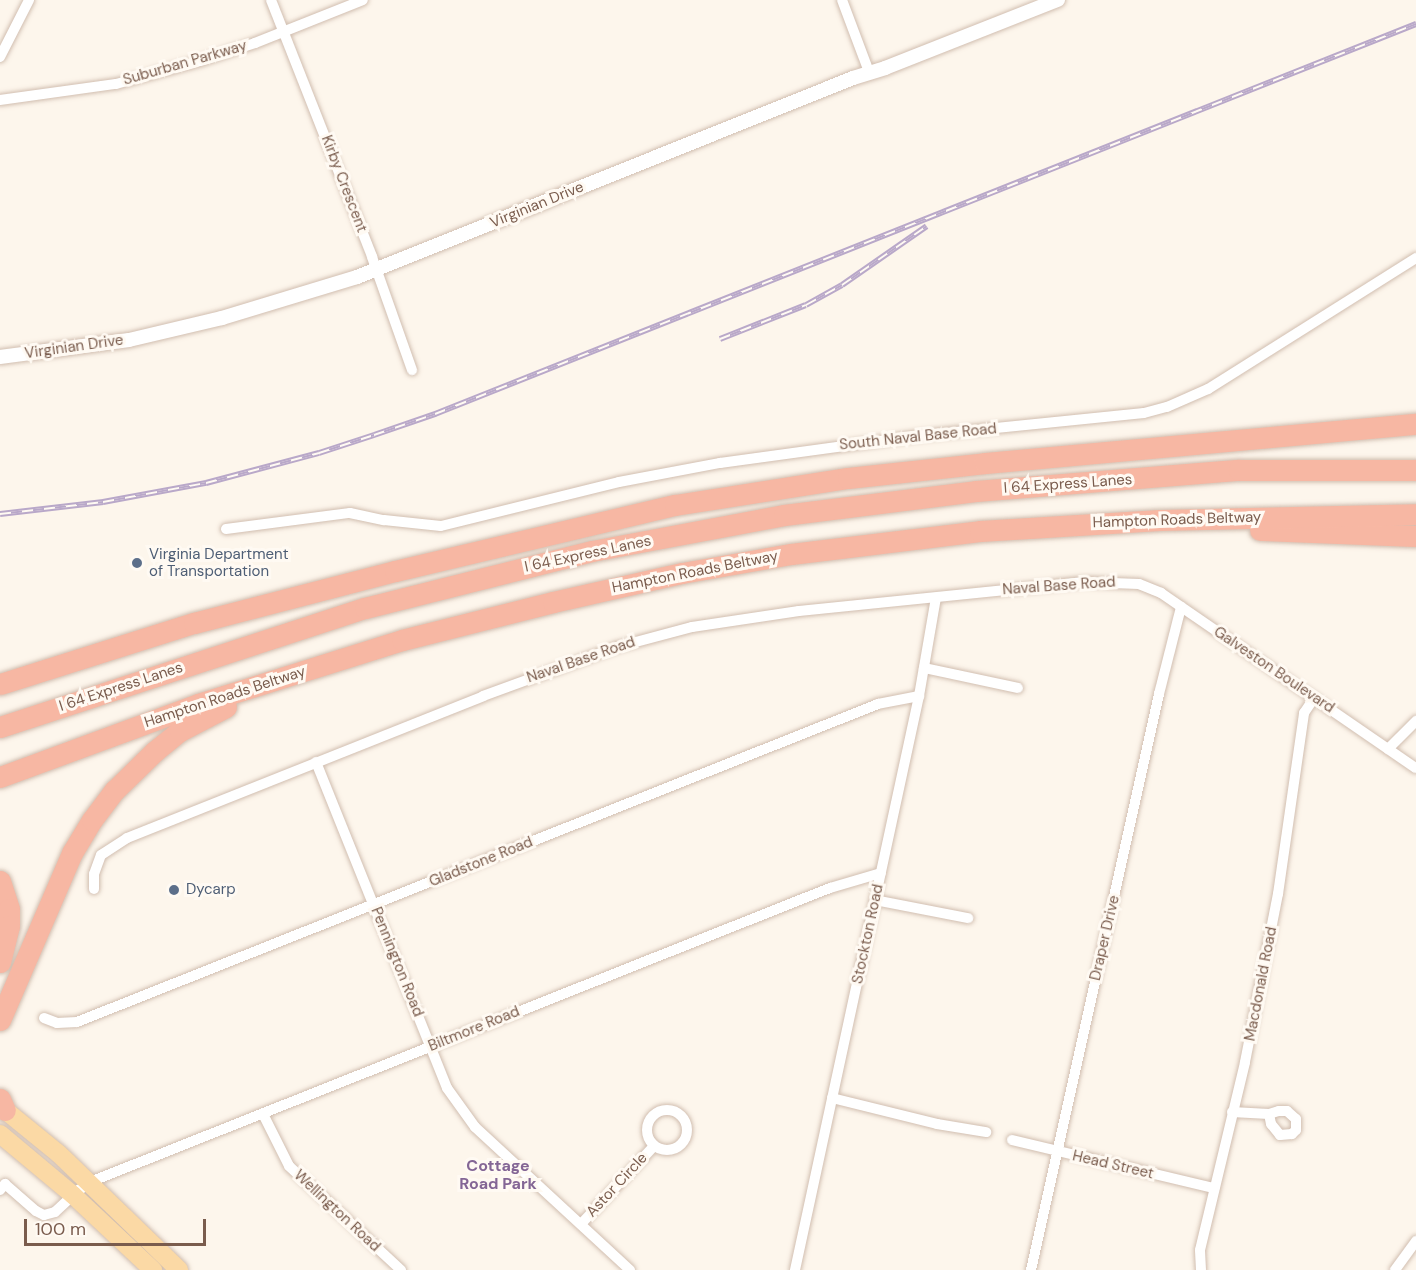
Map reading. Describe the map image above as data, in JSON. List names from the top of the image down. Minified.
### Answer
{"streets":{"highway":["I 64 Express Lanes","Hampton Roads Beltway"],"street":["Suburban Parkway","Kirby Crescent","Virginian Drive","South Naval Base Road","Naval Base Road","Galveston Boulevard","Gladstone Road","Stockton Road","Draper Drive","Pennington Road","Macdonald Road","Biltmore Road","Head Street","Astor Circle","Wellington Road"]},"crossings":[["Suburban Parkway","Kirby Crescent"],["Kirby Crescent","Virginian Drive"],["Naval Base Road","Galveston Boulevard"],["Naval Base Road","Stockton Road"],["Naval Base Road","Pennington Road"],["Galveston Boulevard","Draper Drive"],["Galveston Boulevard","Macdonald Road"],["Gladstone Road","Stockton Road"],["Gladstone Road","Pennington Road"],["Stockton Road","Biltmore Road"],["Draper Drive","Head Street"],["Pennington Road","Biltmore Road"],["Pennington Road","Astor Circle"],["Macdonald Road","Head Street"],["Biltmore Road","Wellington Road"]],"districts":["Cottage Road Park"],"places":["Virginia Department of Transportation","Dycarp"],"scale_bar":"100 m"}
